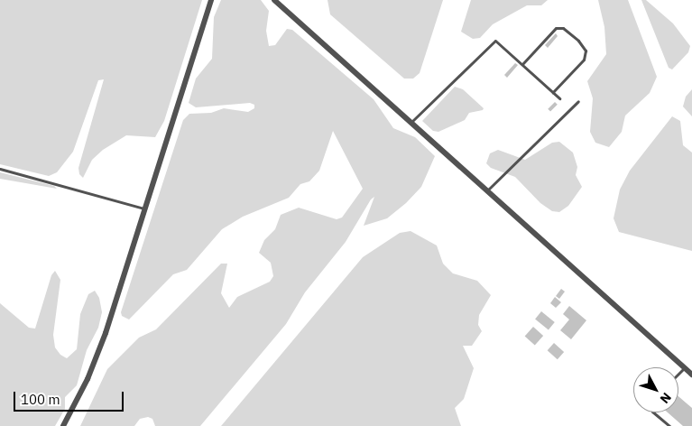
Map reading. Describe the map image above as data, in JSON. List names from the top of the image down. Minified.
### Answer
{"scale_bar":"100 m","north":"bottom right"}
